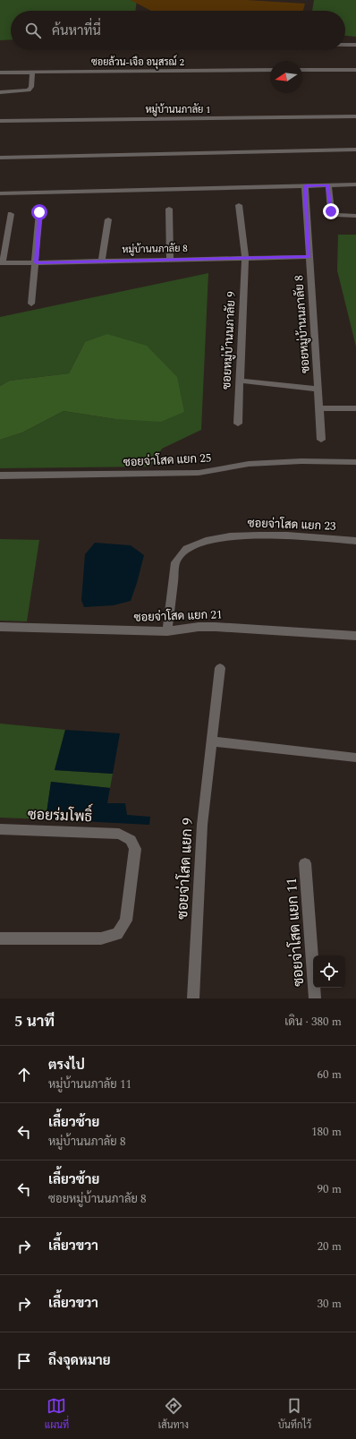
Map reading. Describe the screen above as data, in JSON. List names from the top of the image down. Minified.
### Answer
{"streets":{"street":["ซอยล้วน-เจือ อนุสรณ์ 2","หมู่บ้านนภาลัย 1","หมู่บ้านนภาลัย 8","ซอยหมู่บ้านนภาลัย 8","ซอยหมู่บ้านนภาลัย 9","ซอยจ่าโสด แยก 25","ซอยจ่าโสด แยก 23","ซอยจ่าโสด แยก 21","ซอยร่มโพธิ์","ซอยจ่าโสด แยก 9","ซอยจ่าโสด แยก 11"]},"crossings":[["หมู่บ้านนภาลัย 8","ซอยหมู่บ้านนภาลัย 8"],["หมู่บ้านนภาลัย 8","ซอยหมู่บ้านนภาลัย 9"],["ซอยจ่าโสด แยก 23","ซอยจ่าโสด แยก 21"]],"north":"left","page":{"search":"ค้นหาที่นี่","heading":["5 นาที","เดิน · 380 m"],"list":[["ตรงไป","หมู่บ้านนภาลัย 11","60 m"],["เลี้ยวซ้าย","หมู่บ้านนภาลัย 8","180 m"],["เลี้ยวซ้าย","ซอยหมู่บ้านนภาลัย 8","90 m"],["เลี้ยวขวา","20 m"],["เลี้ยวขวา","30 m"],"ถึงจุดหมาย"],"nav":["แผนที่","เส้นทาง","บันทึกไว้"]}}
